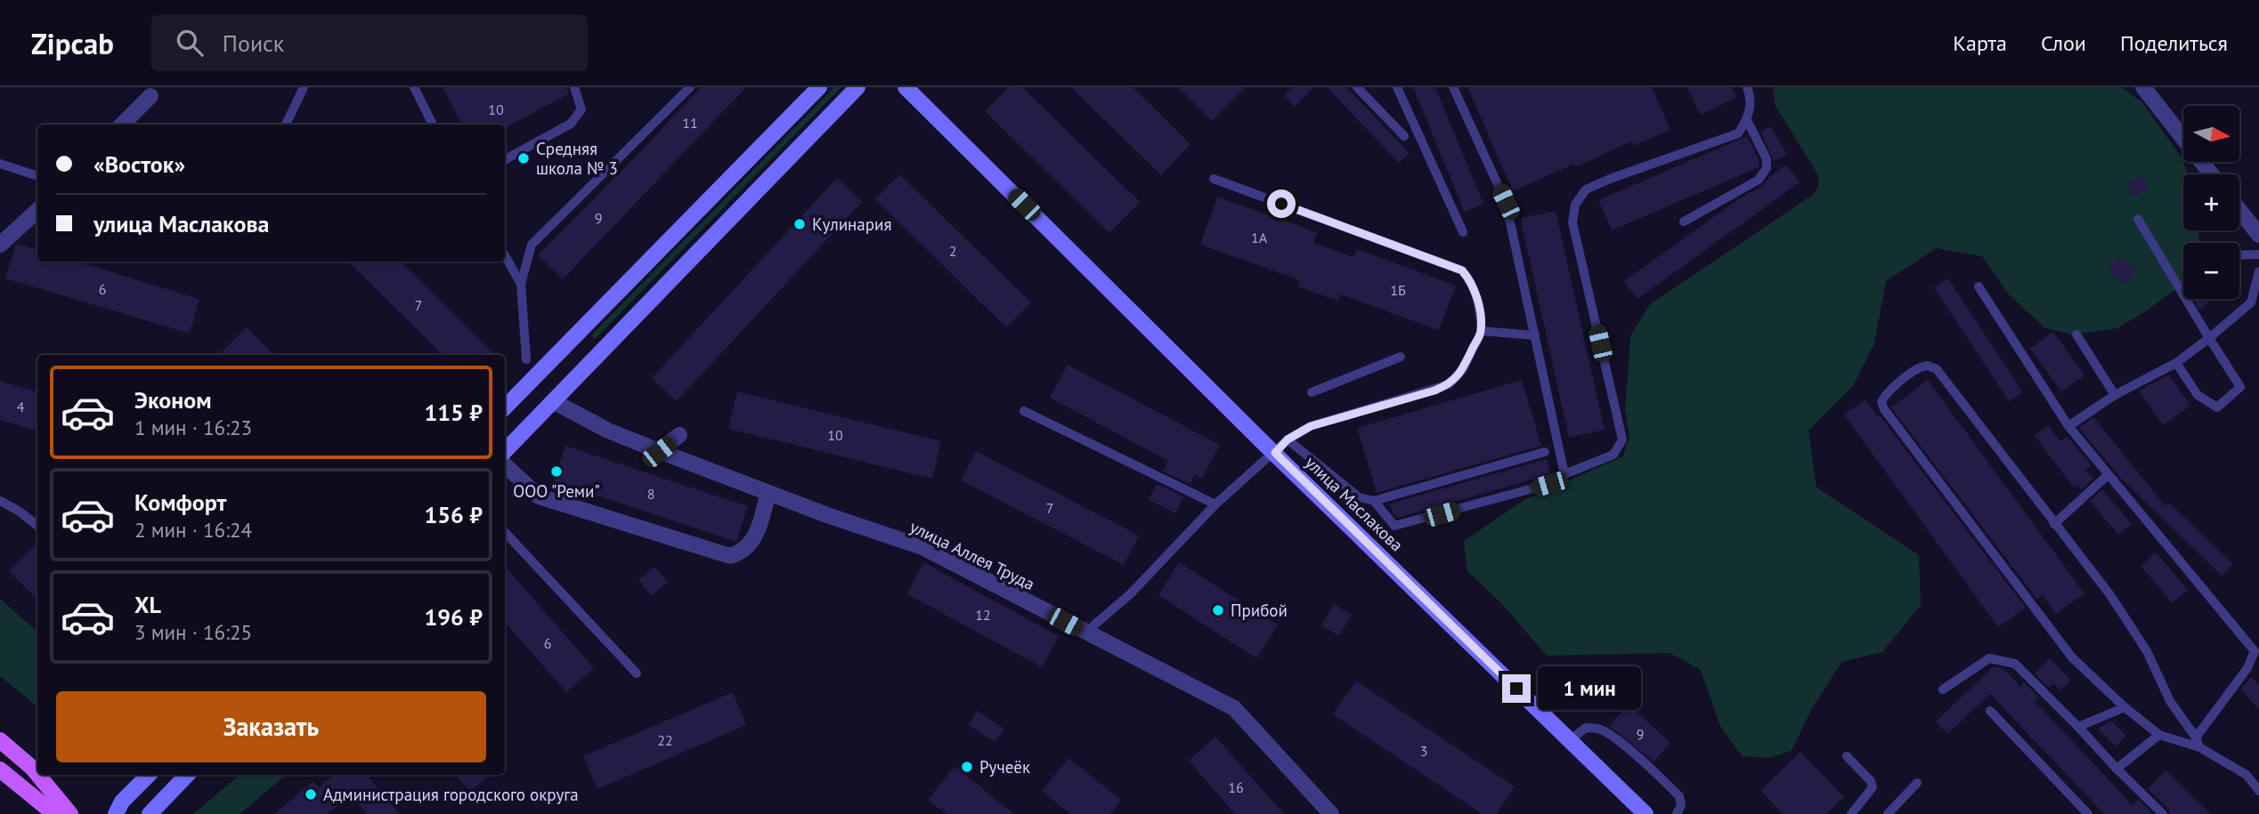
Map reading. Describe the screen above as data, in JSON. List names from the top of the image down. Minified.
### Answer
{"streets":{"street":["улица Маслакова","улица Аллея Труда"]},"places":["Средняя школа № 3","Кулинария","ООО \"Реми\"","Прибой","Ручеёк","Администрация городского округа"],"house_numbers":["10","11","9","1А","2","6","1Б","7","4","10","8","7","12","6","9","22","3","16"],"north":"right","page":{"header":"Zipcab","search":"Поиск","nav":["Карта","Слои","Поделиться"],"map_buttons":["+","−"],"banner":["«Восток»","улица Маслакова"],"list":[{"name":"Эконом","note":"1 мин · 16:23","value":"115 ₽"},{"name":"Комфорт","note":"2 мин · 16:24","value":"156 ₽"},{"name":"XL","note":"3 мин · 16:25","value":"196 ₽"}],"bubble":"1 мин","buttons":"Заказать"}}
